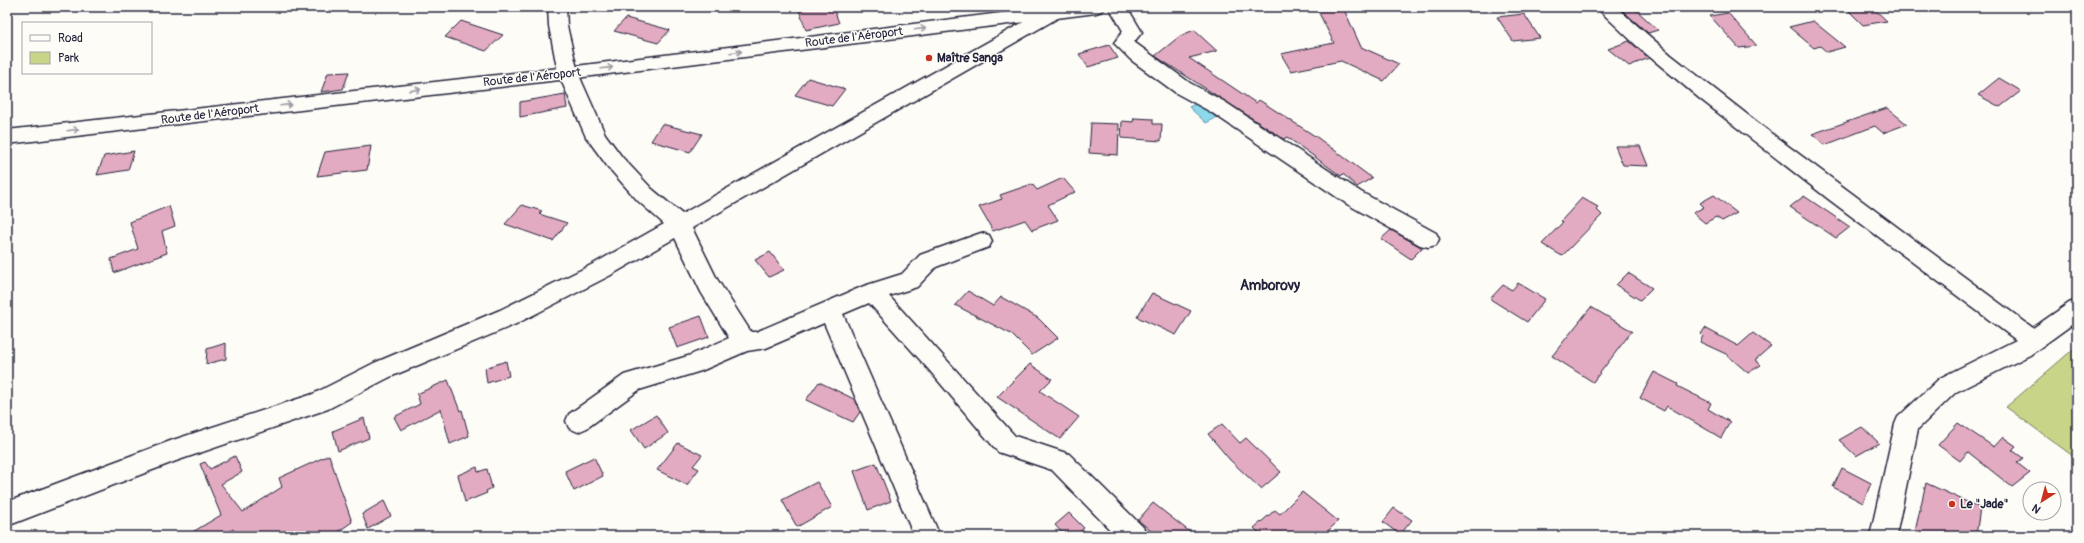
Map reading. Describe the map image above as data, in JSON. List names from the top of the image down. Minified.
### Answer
{"streets":{"street":["Route de l'Aéroport"]},"districts":["Amborovy"],"places":["Maître Sanga","Le \"Jade\""],"legend":["Road","Park"],"north":"bottom left"}
